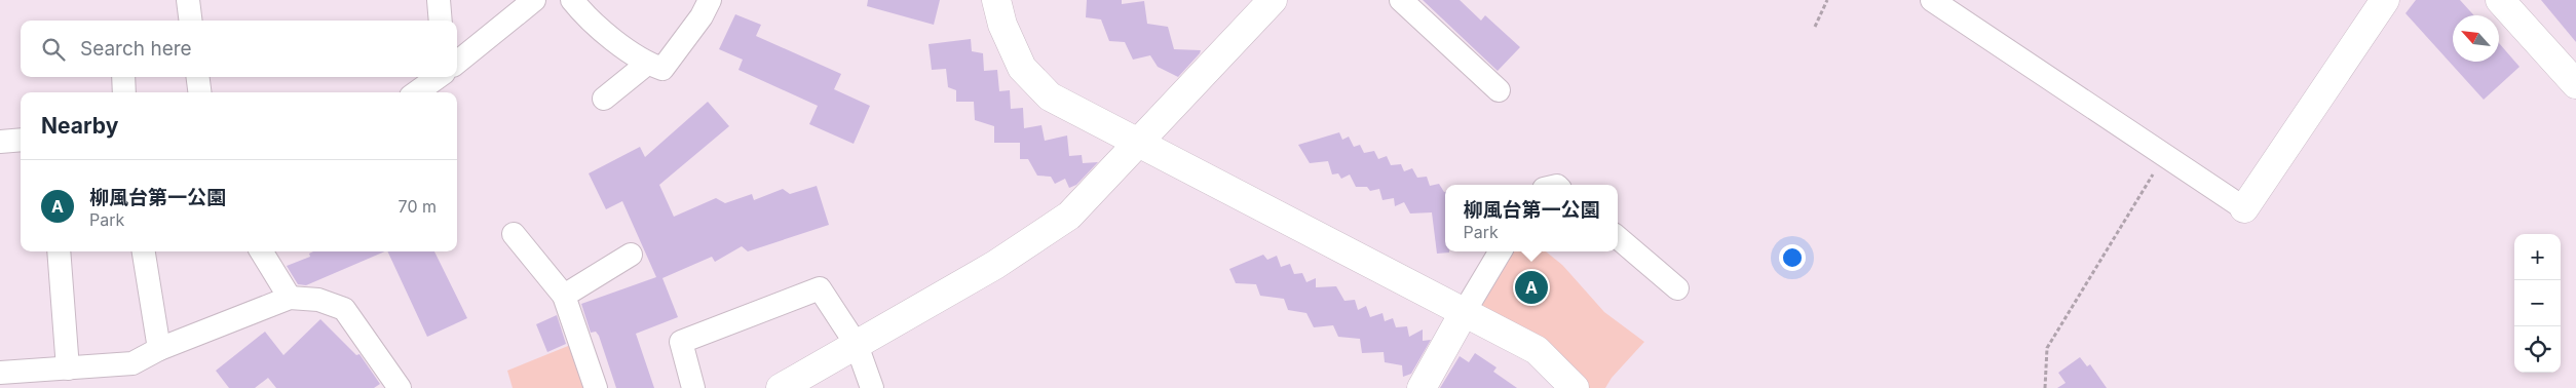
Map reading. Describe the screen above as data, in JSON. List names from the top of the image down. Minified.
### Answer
{"north":"top left","page":{"search":"Search here","heading":"Nearby","list":[{"mark":"A","name":"柳風台第一公園","note":"Park","value":"70 m"}],"popup":["柳風台第一公園","Park"],"map_buttons":["+","−"],"pins":"A"}}
